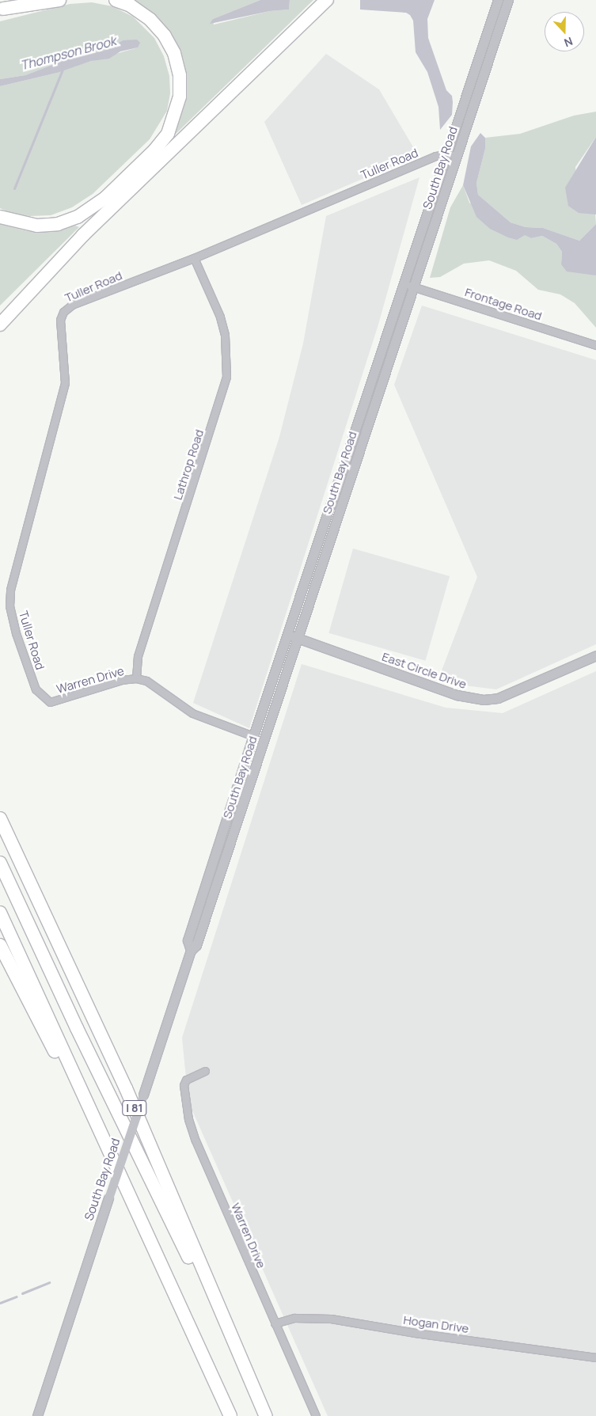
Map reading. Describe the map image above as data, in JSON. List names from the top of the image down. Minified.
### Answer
{"streets":{"highway":["I 81"],"street":["Tuller Road","South Bay Road","Frontage Road","Lathrop Road","East Circle Drive","Warren Drive","Hogan Drive"]},"crossings":[["Tuller Road","South Bay Road"],["Tuller Road","Lathrop Road"],["Tuller Road","Warren Drive"],["South Bay Road","Frontage Road"],["South Bay Road","East Circle Drive"],["South Bay Road","Warren Drive"],["Lathrop Road","Warren Drive"],["Warren Drive","Hogan Drive"]],"water":["Thompson Brook"],"north":"bottom"}
